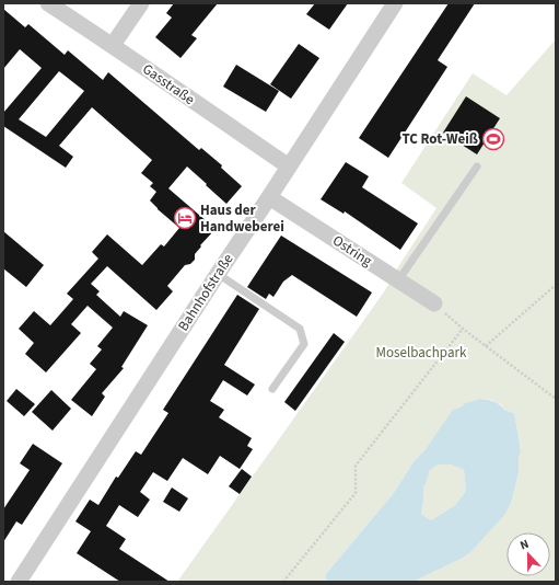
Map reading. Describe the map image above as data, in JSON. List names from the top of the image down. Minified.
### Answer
{"streets":{"street":["Gasstraße","Ostring","Bahnhofstraße"]},"crossings":[["Gasstraße","Bahnhofstraße"],["Ostring","Bahnhofstraße"]],"parks":["Moselbachpark"],"places":{"sports":["TC Rot-Weiß"],"hotel":["Haus der Handweberei"]},"north":"top"}
